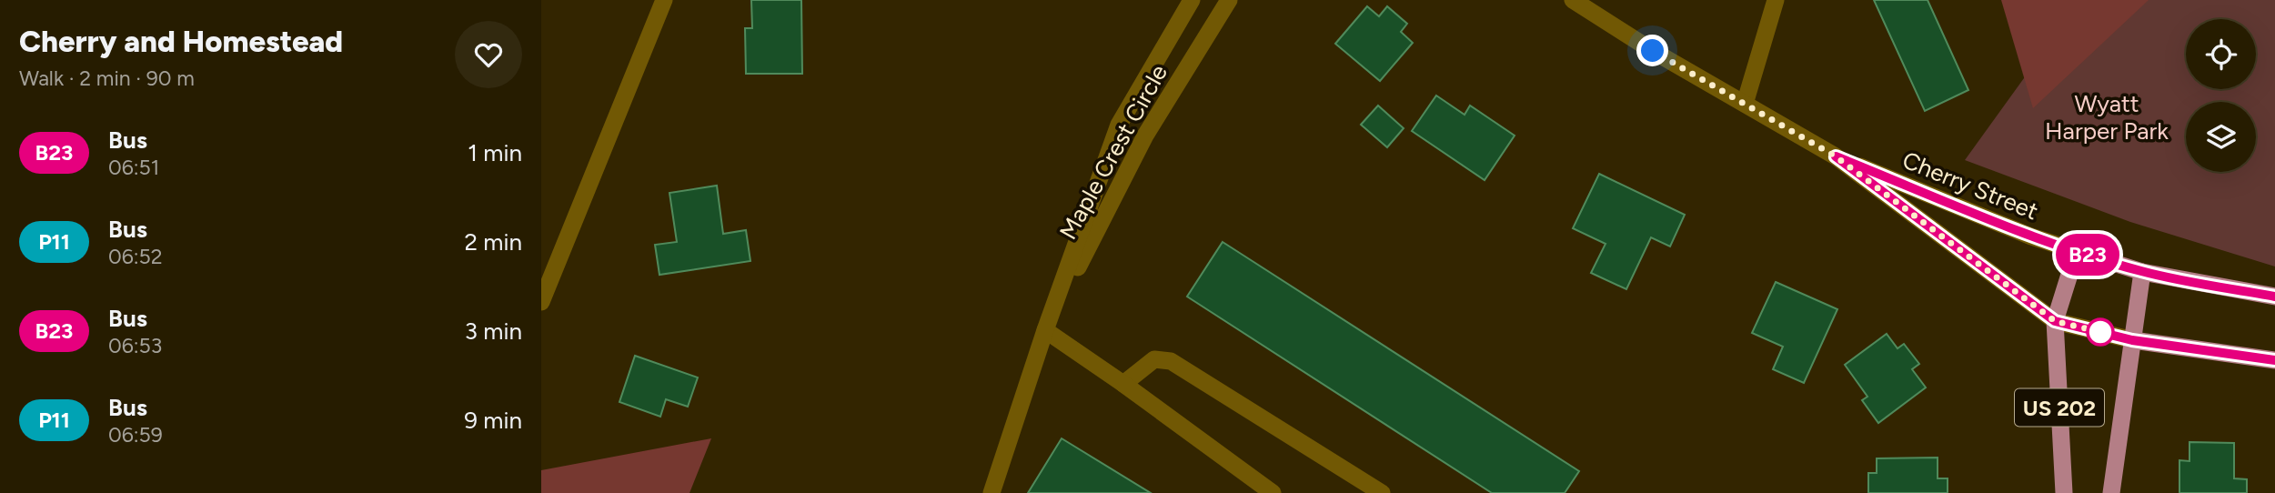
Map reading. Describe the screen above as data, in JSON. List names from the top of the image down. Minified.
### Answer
{"streets":{"main road":["Cherry Street","US 202"],"street":["Maple Crest Circle"]},"crossings":[["Cherry Street","US 202"]],"parks":["Wyatt Harper Park"],"lines":["bus line B23"],"page":{"heading":["Cherry and Homestead","Walk · 2 min · 90 m"],"on_map":"B23","list":[{"mark":"B23","name":"Bus","note":"06:51","value":"1 min"},{"mark":"P11","name":"Bus","note":"06:52","value":"2 min"},{"mark":"B23","name":"Bus","note":"06:53","value":"3 min"},{"mark":"P11","name":"Bus","note":"06:59","value":"9 min"}]}}
